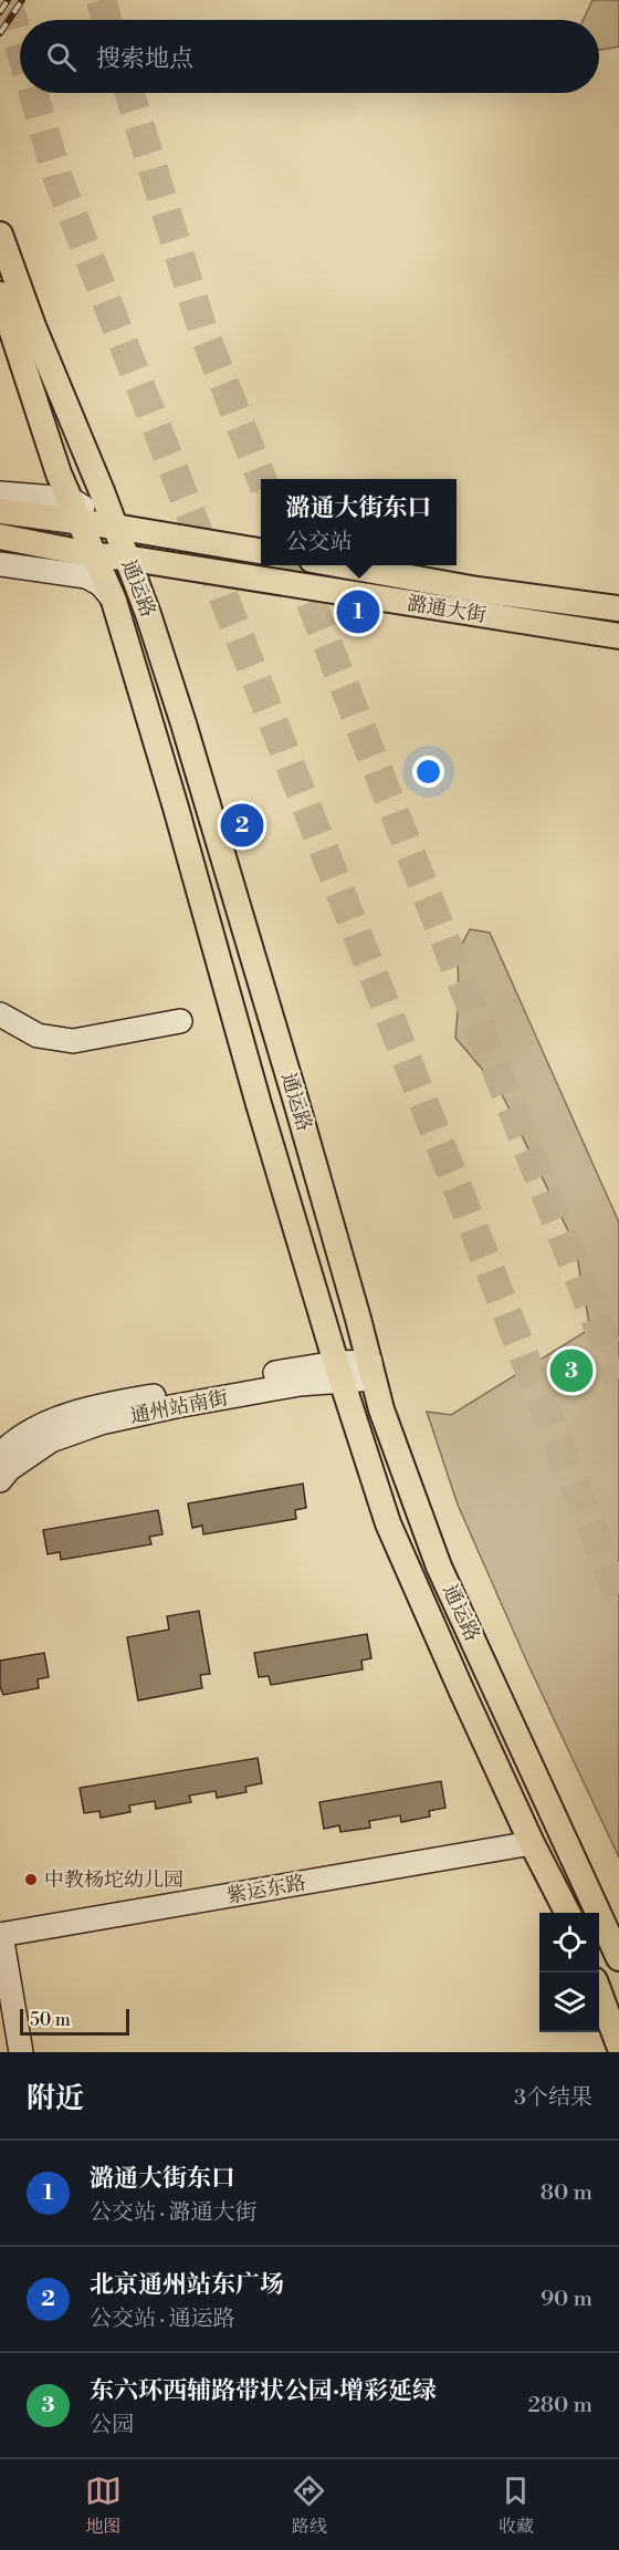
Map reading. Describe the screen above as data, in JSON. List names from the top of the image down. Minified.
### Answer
{"streets":{"main road":["通运路","潞通大街"],"street":["通州站南街","紫运东路"]},"crossings":[["通运路","潞通大街"],["通运路","通州站南街"],["通运路","紫运东路"]],"places":["中教杨坨幼儿园"],"scale_bar":"50 m","page":{"search":"搜索地点","popup":["潞通大街东口","公交站"],"pins":["1","2","3"],"scale":"50 m","heading":["附近","3个结果"],"list":[{"mark":"1","name":"潞通大街东口","note":"公交站 · 潞通大街","value":"80 m"},{"mark":"2","name":"北京通州站东广场","note":"公交站 · 通运路","value":"90 m"},{"mark":"3","name":"东六环西辅路带状公园·增彩延绿","note":"公园","value":"280 m"}],"nav":["地图","路线","收藏"]}}
